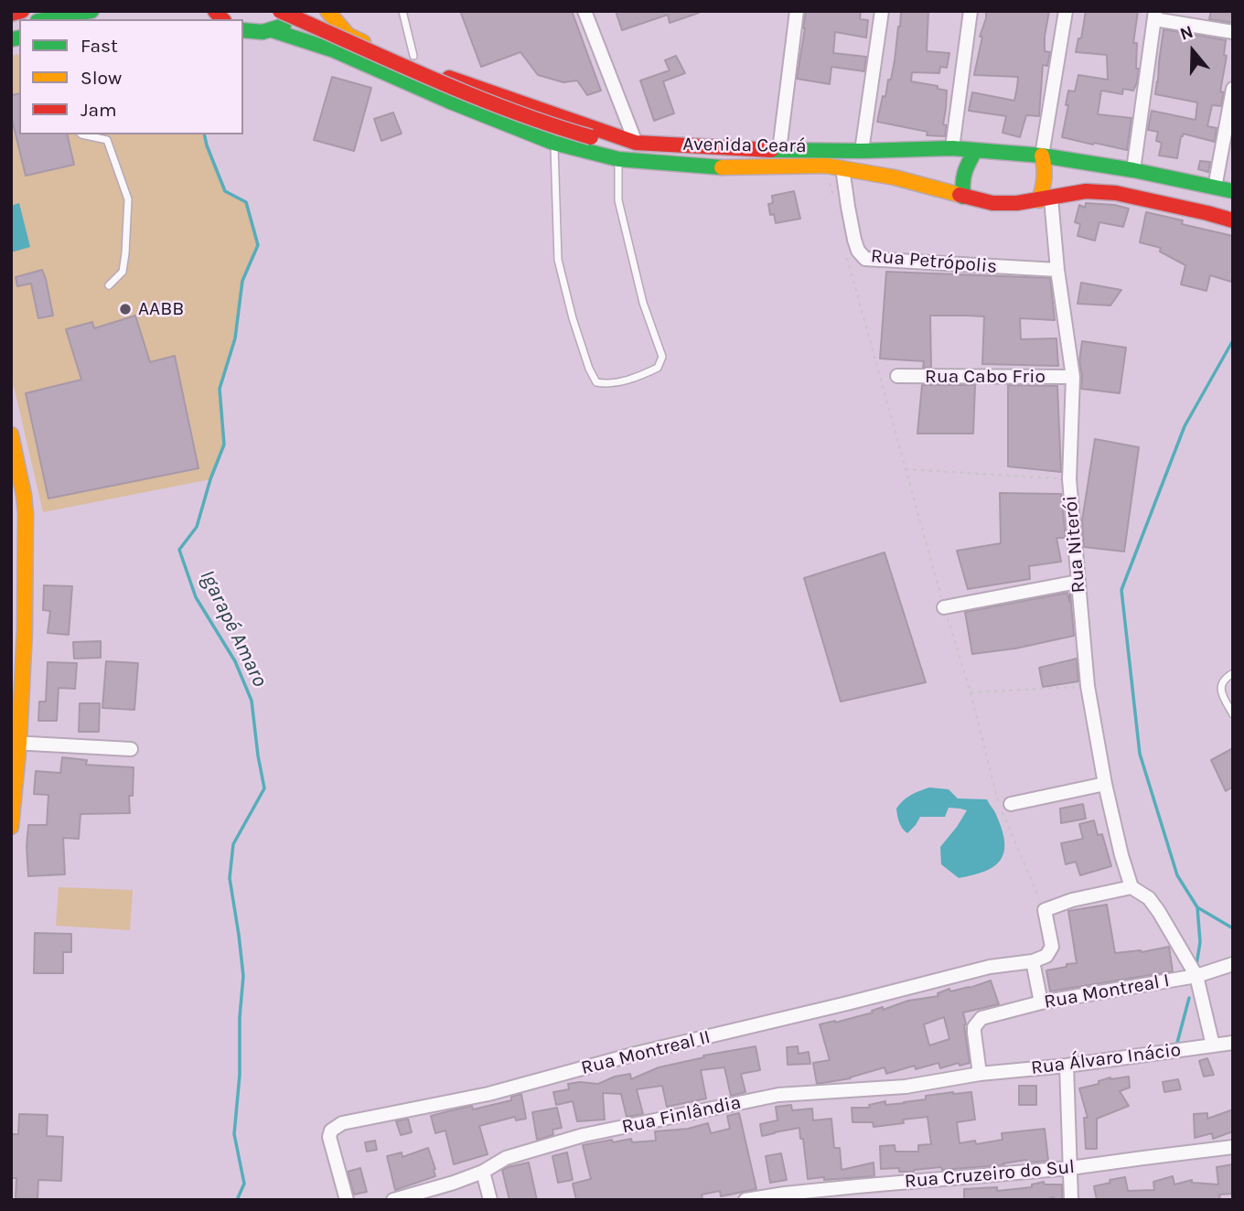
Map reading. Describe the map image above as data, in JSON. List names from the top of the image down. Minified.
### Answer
{"streets":{"main road":["Avenida Ceará"],"street":["Rua Petrópolis","Rua Cabo Frio","Rua Niterói","Rua Montreal I","Rua Montreal II","Rua Álvaro Inácio","Rua Finlândia","Rua Cruzeiro do Sul"]},"crossings":[["Avenida Ceará","Rua Petrópolis"],["Avenida Ceará","Rua Niterói"],["Rua Petrópolis","Rua Niterói"],["Rua Cabo Frio","Rua Niterói"],["Rua Montreal I","Rua Álvaro Inácio"],["Rua Montreal I","Rua Finlândia"],["Rua Álvaro Inácio","Rua Finlândia"]],"water":["Igarapé Amaro"],"places":["AABB"],"legend":["Fast","Slow","Jam"],"north":"top"}
